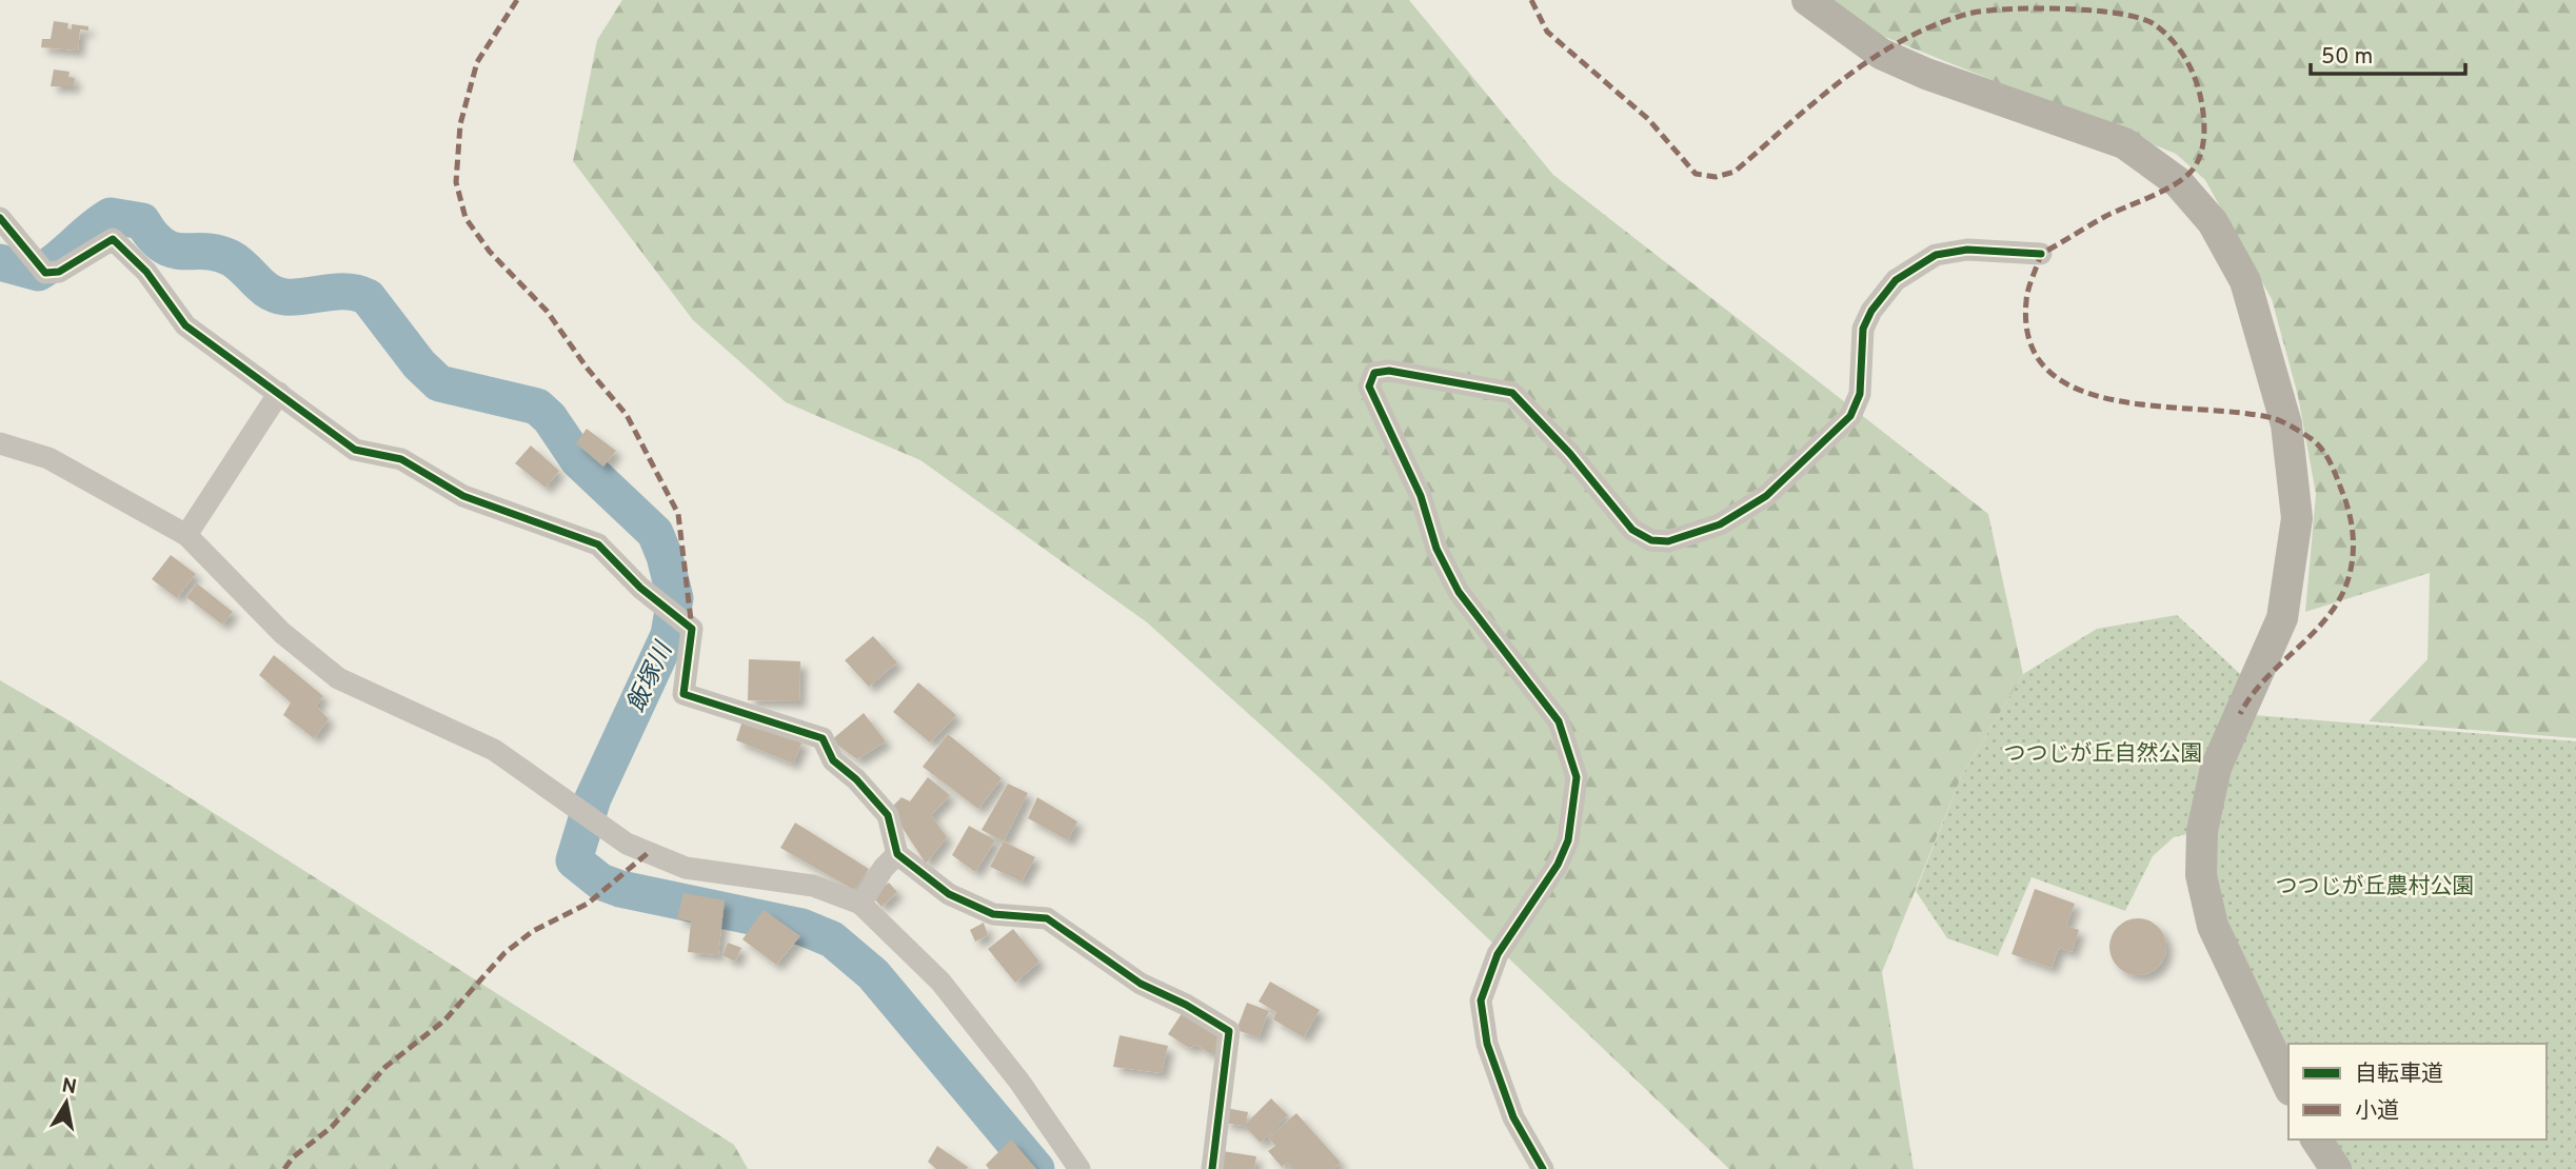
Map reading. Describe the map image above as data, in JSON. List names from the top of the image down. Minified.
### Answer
{"water":["飯塚川"],"parks":["つつじが丘自然公園","つつじが丘農村公園"],"legend":["自転車道","小道"],"scale_bar":"50 m","north":"top"}
